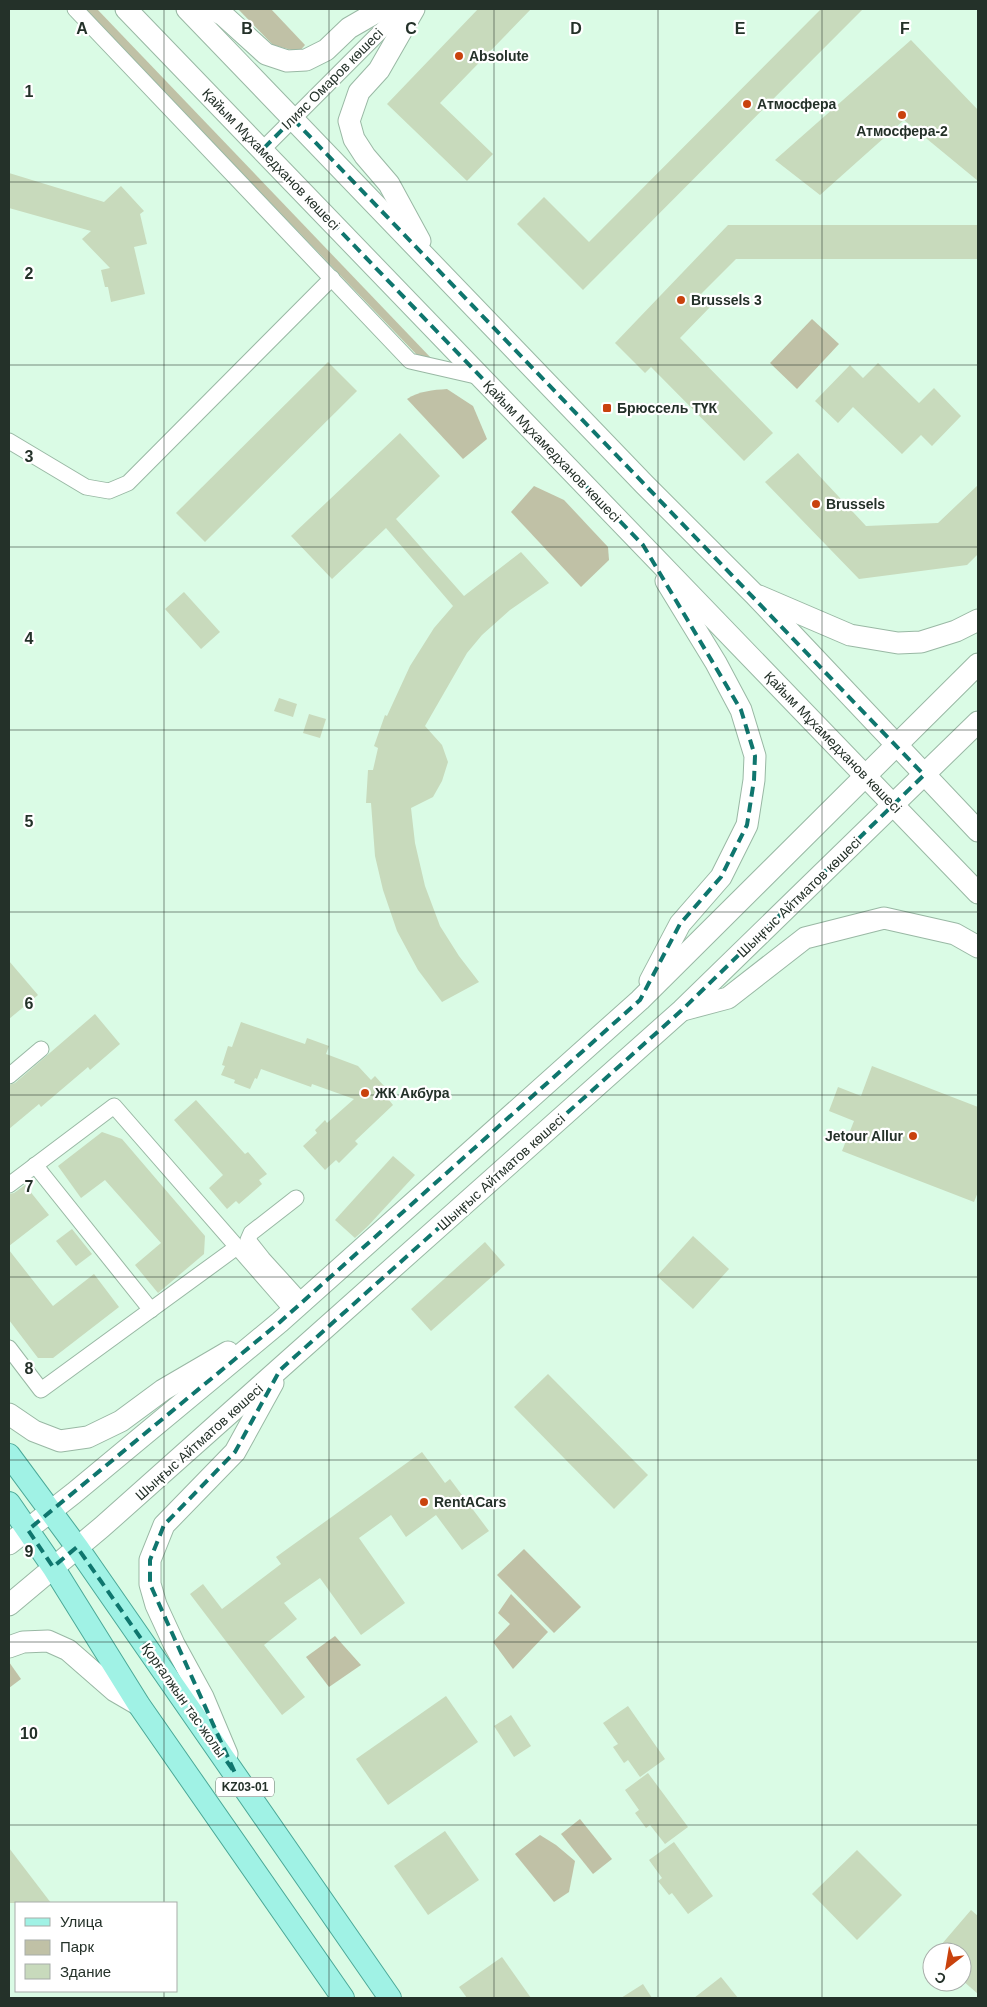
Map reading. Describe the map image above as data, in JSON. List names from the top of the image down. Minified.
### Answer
{"streets":{"main road":["Қайым Мұхамедханов көшесі","Шыңғыс Айтматов көшесі","Қорғалжын тас жолы","KZ03-01"],"street":["Ілияс Омаров көшесі"]},"crossings":[["Ілияс Омаров көшесі","Қайым Мұхамедханов көшесі"],["Қайым Мұхамедханов көшесі","Шыңғыс Айтматов көшесі"],["Шыңғыс Айтматов көшесі","Қорғалжын тас жолы"],["Шыңғыс Айтматов көшесі","KZ03-01"]],"places":{"other":["Absolute","Атмосфера","Атмосфера-2","Brussels 3","Brussels","ЖК Акбура","Jetour Allur","RentACars"],"transit":["Брюссель ТҮК"]},"legend":["Улица","Парк","Здание"],"north":"bottom left","grid":{"columns":["A","B","C","D","E","F"],"rows":["1","2","3","4","5","6","7","8","9","10"]}}
